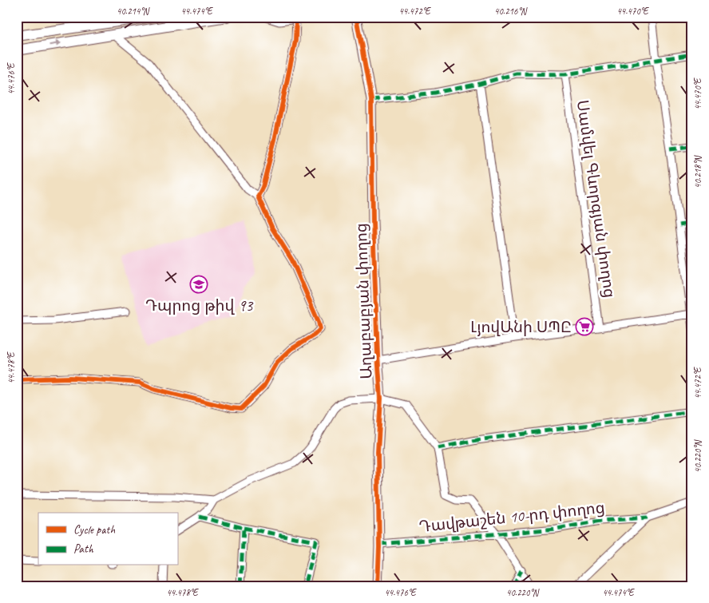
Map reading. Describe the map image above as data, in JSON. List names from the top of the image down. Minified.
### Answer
{"streets":{"street":["Սամվել Գևորգյան փողոց","Աղաբաբյան փողոց","Դավթաշեն 10-րդ փողոց"]},"crossings":[["Աղաբաբյան փողոց","Դավթաշեն 10-րդ փողոց"]],"places":{"school or university":["Դպրոց թիվ 93"],"supermarket":["ԼյովԱնի ՍՊԸ"]},"legend":["Cycle path","Path"],"coordinates":["40.214°N","44.474°E","44.472°E","40.216°N","44.470°E","44.476°E","40.218°N","44.478°E","40.220°N"]}
